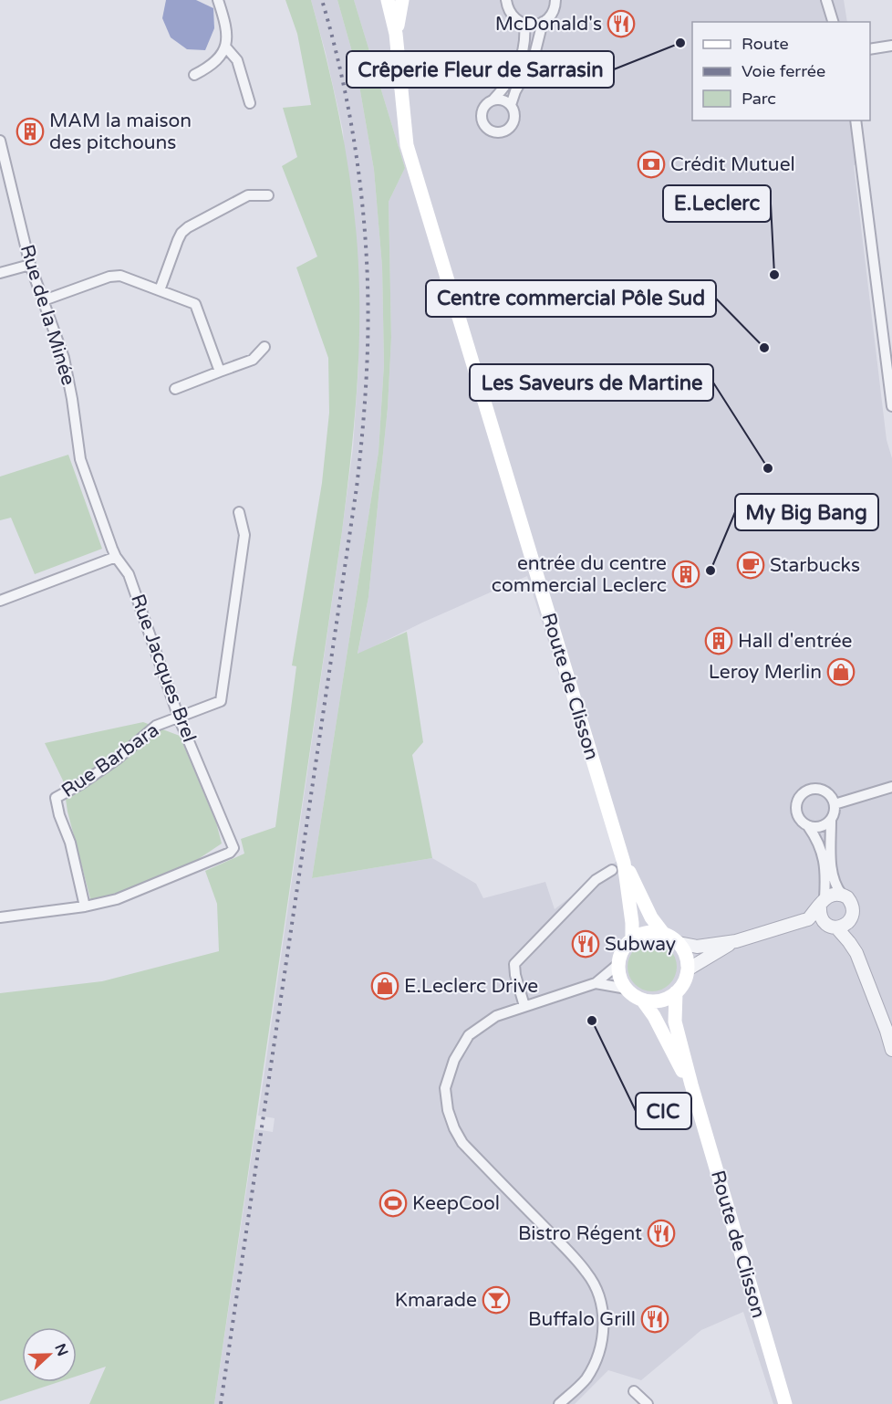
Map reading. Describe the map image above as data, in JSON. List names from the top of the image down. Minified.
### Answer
{"streets":{"main road":["Route de Clisson"],"street":["Rue de la Minée","Rue Jacques Brel","Rue Barbara"]},"crossings":[["Rue de la Minée","Rue Jacques Brel"],["Rue Jacques Brel","Rue Barbara"]],"places":{"restaurant":["McDonald's","Subway","Bistro Régent","Buffalo Grill"],"other":["Crêperie Fleur de Sarrasin","E.Leclerc","Centre commercial Pôle Sud","Les Saveurs de Martine","My Big Bang","CIC"],"building":["MAM la maison des pitchouns","entrée du centre commercial Leclerc","Hall d'entrée"],"bank":["Crédit Mutuel"],"cafe":["Starbucks"],"shop":["Leroy Merlin","E.Leclerc Drive"],"sports":["KeepCool"],"bar":["Kmarade"]},"legend":["Route","Voie ferrée","Parc"],"north":"right"}
